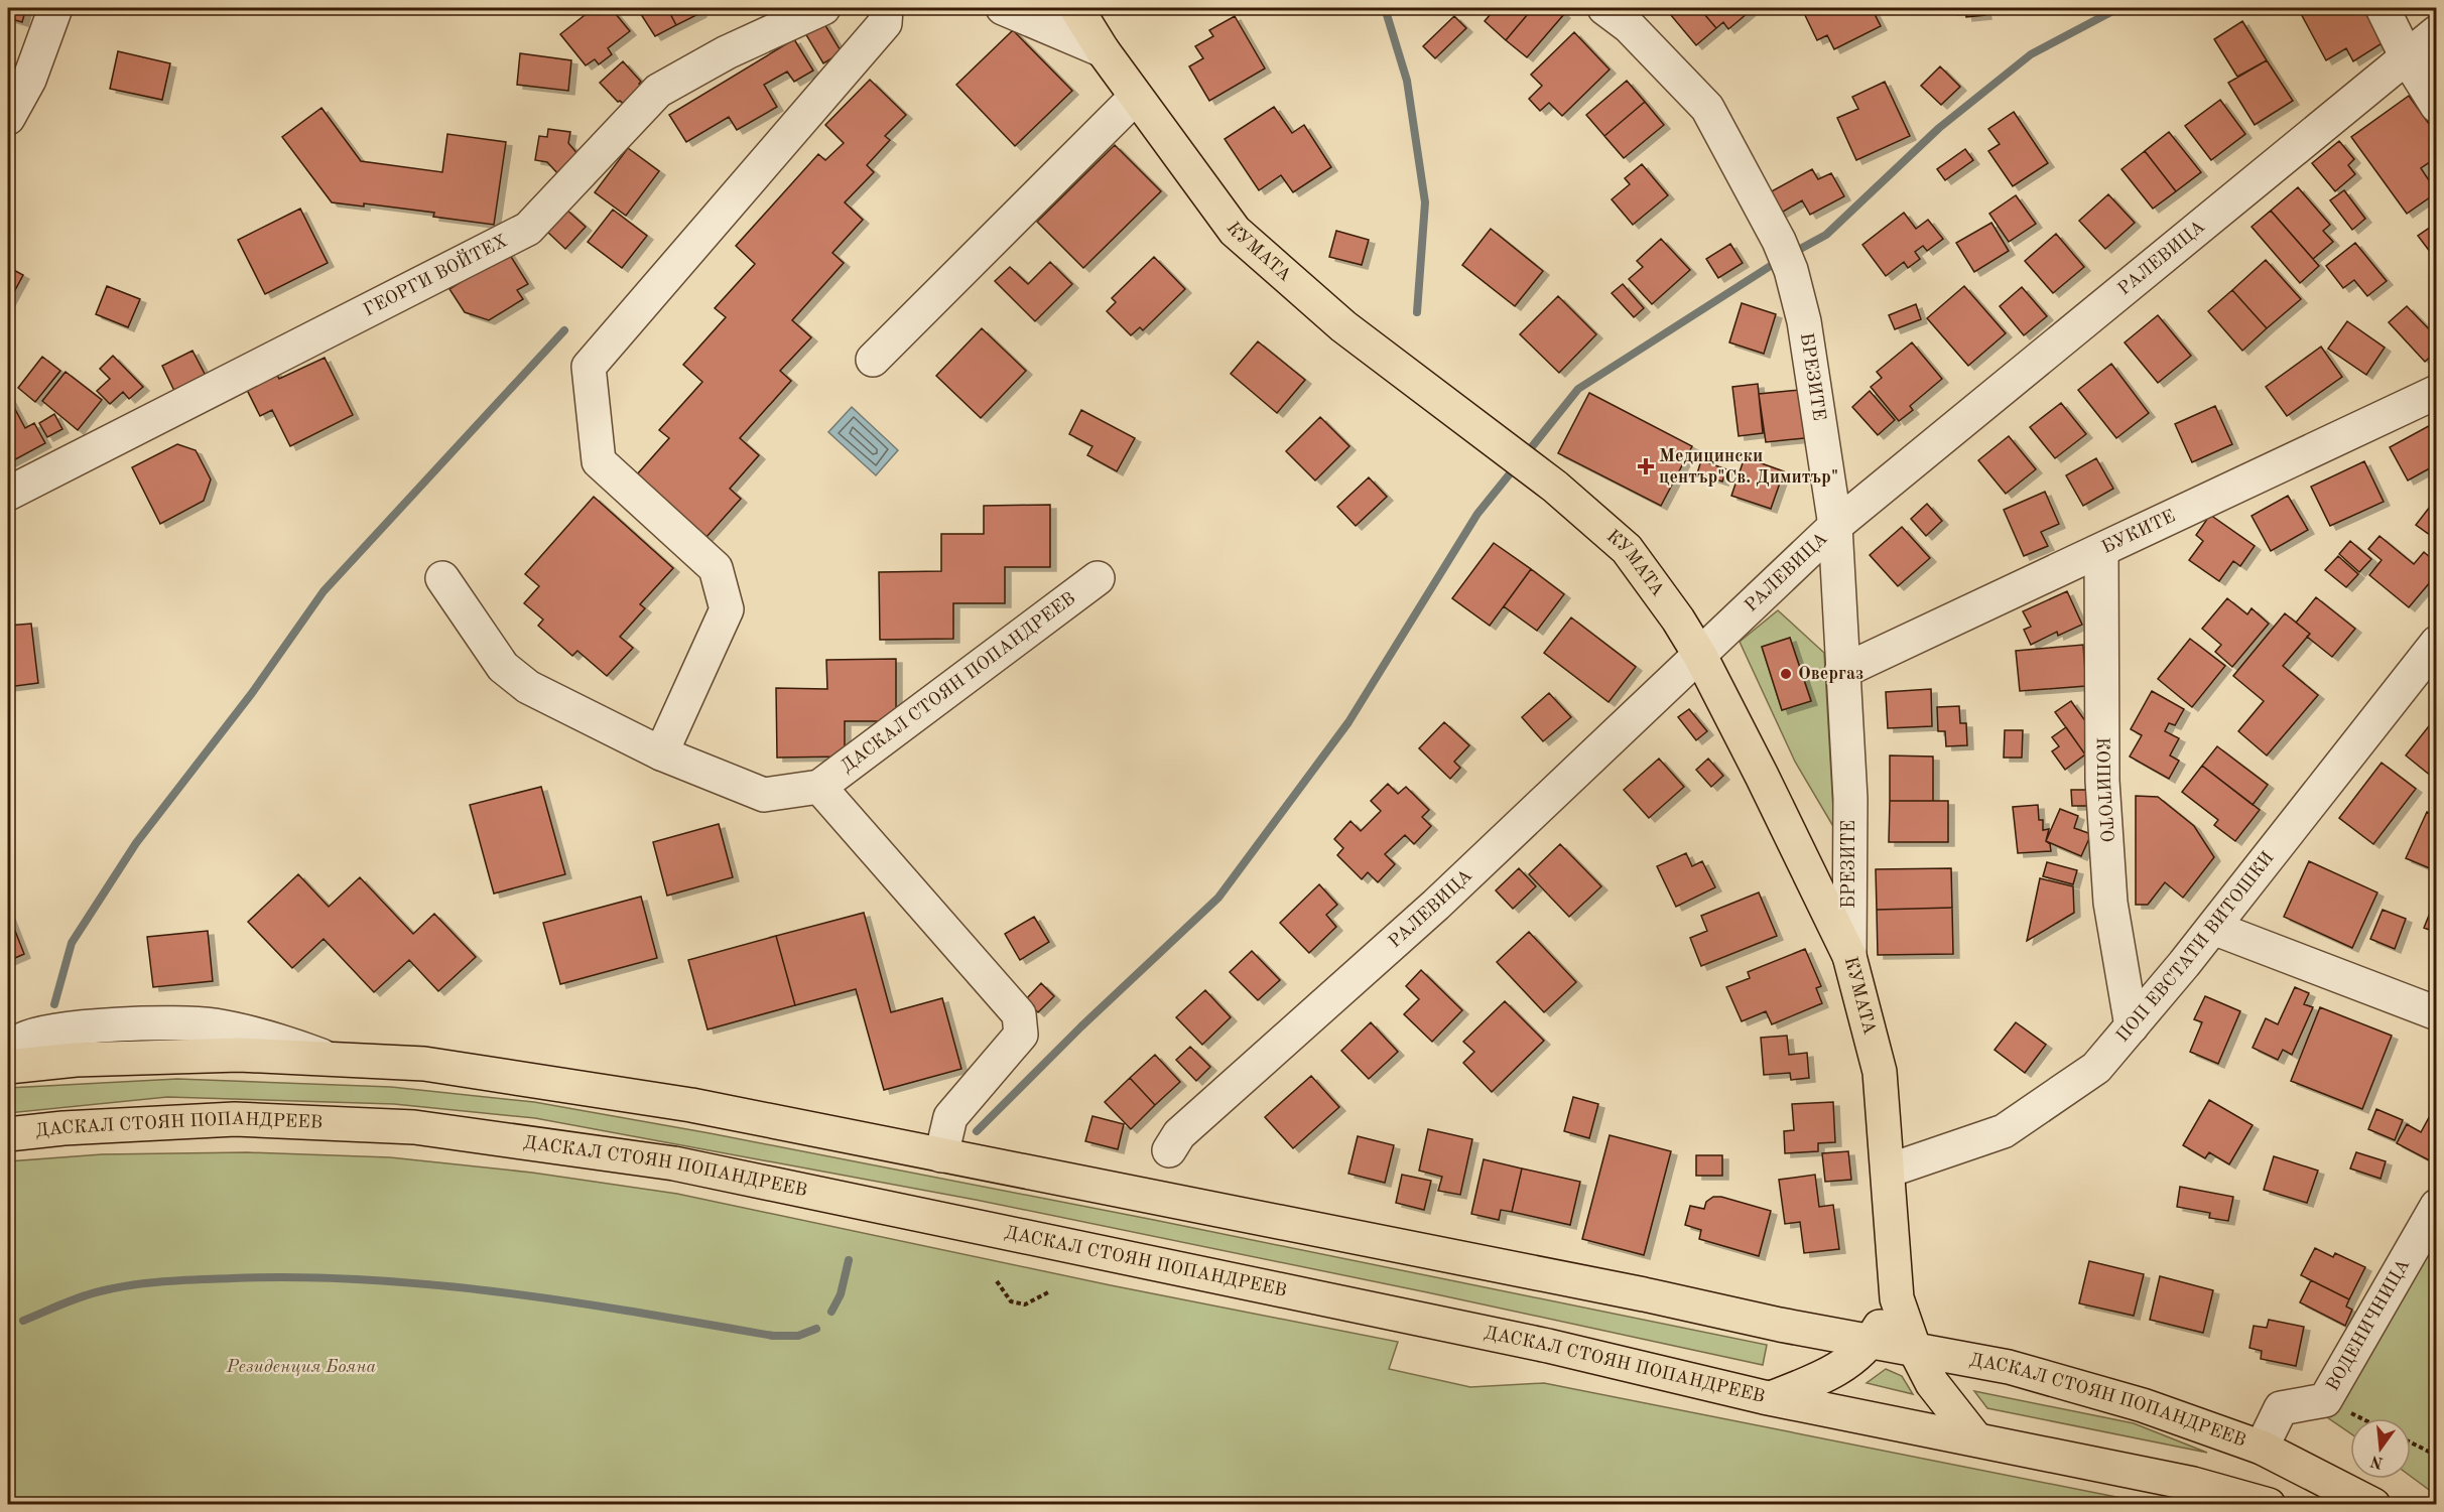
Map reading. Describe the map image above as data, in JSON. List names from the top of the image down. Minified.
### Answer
{"streets":{"main road":["КУМАТА","ДАСКАЛ СТОЯН ПОПАНДРЕЕВ"],"street":["РАЛЕВИЦА","ГЕОРГИ ВОЙТЕХ","БРЕЗИТЕ","БУКИТЕ","КОПИТОТО","ПОП ЕВСТАТИ ВИТОШКИ","ВОДЕНИЧНИЦА"]},"crossings":[["КУМАТА","РАЛЕВИЦА"],["КУМАТА","БРЕЗИТЕ"],["КУМАТА","ДАСКАЛ СТОЯН ПОПАНДРЕЕВ"],["КУМАТА","ПОП ЕВСТАТИ ВИТОШКИ"],["РАЛЕВИЦА","БРЕЗИТЕ"],["БРЕЗИТЕ","БУКИТЕ"],["БУКИТЕ","КОПИТОТО"],["ДАСКАЛ СТОЯН ПОПАНДРЕЕВ","ВОДЕНИЧНИЦА"],["КОПИТОТО","ПОП ЕВСТАТИ ВИТОШКИ"]],"parks":["Резиденция Бояна"],"places":{"health":["Медицински център\"Св. Димитър\""],"other":["Овергаз"]},"north":"bottom"}
